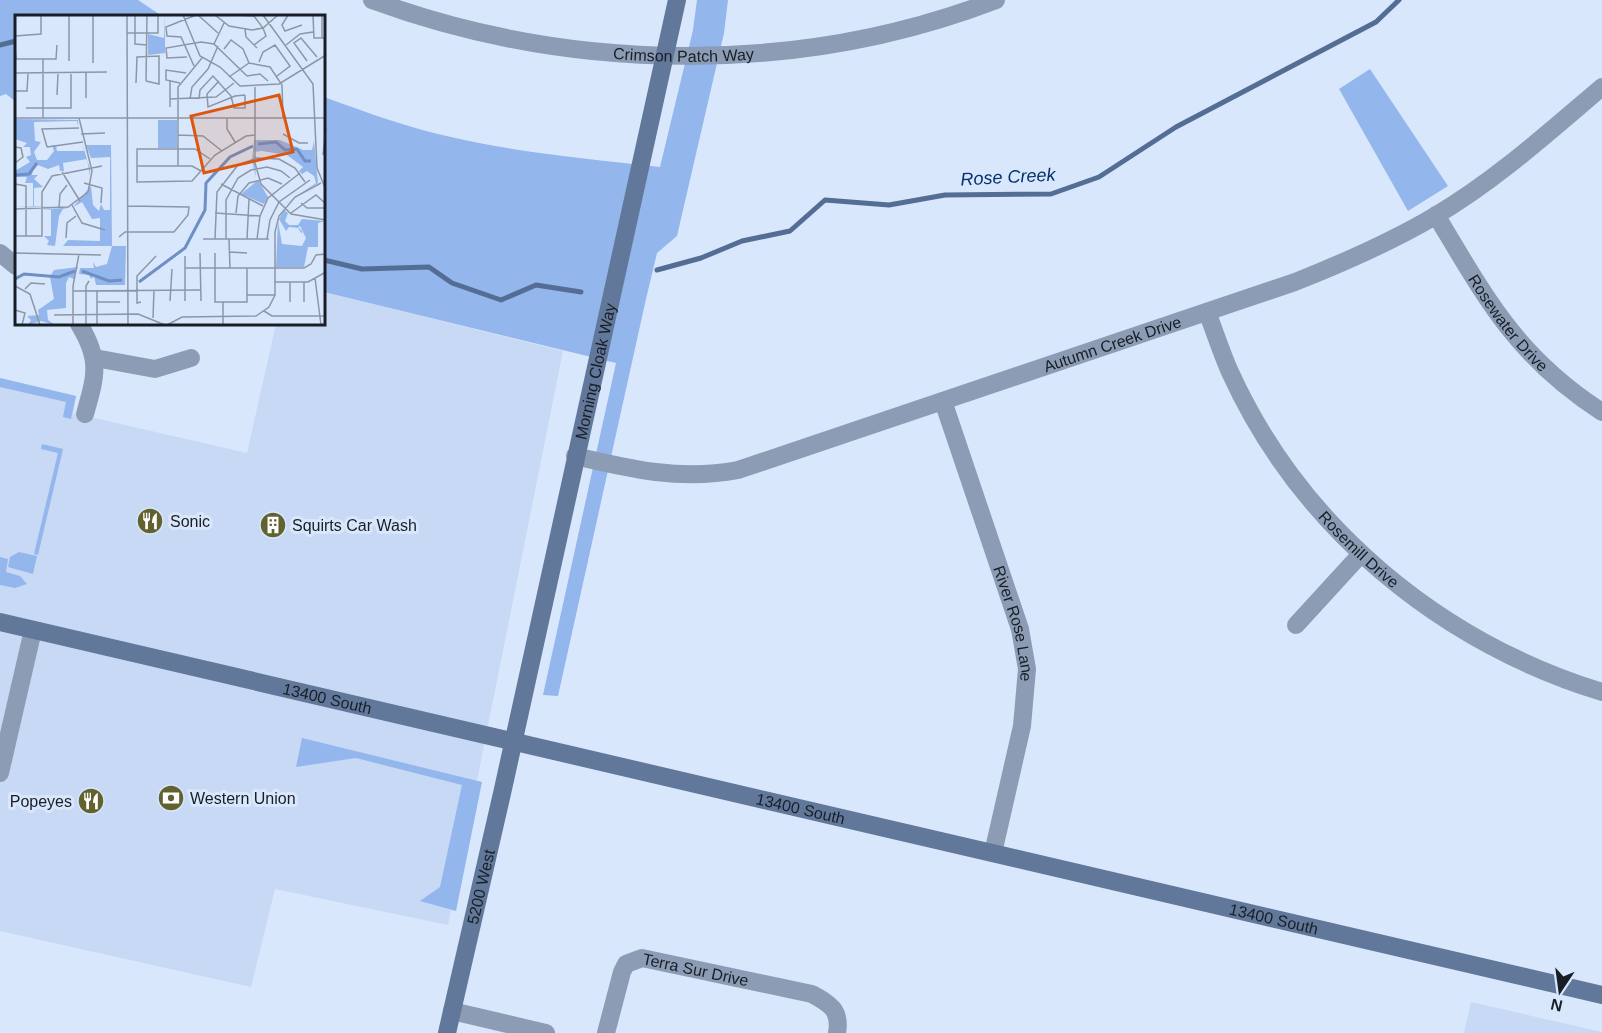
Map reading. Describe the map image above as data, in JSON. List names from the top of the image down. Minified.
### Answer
{"streets":{"main road":["Morning Cloak Way","13400 South","5200 West"],"street":["Crimson Patch Way","Rosewater Drive","Autumn Creek Drive","Rosemill Drive","River Rose Lane","Terra Sur Drive"]},"crossings":[["Crimson Patch Way","Morning Cloak Way"],["Rosewater Drive","Autumn Creek Drive"],["Autumn Creek Drive","Morning Cloak Way"],["Autumn Creek Drive","Rosemill Drive"],["Autumn Creek Drive","River Rose Lane"],["Morning Cloak Way","13400 South"],["Morning Cloak Way","5200 West"],["River Rose Lane","13400 South"],["13400 South","5200 West"]],"water":["Rose Creek"],"places":{"restaurant":["Sonic","Popeyes"],"building":["Squirts Car Wash"],"bank":["Western Union"]},"north":"bottom"}
